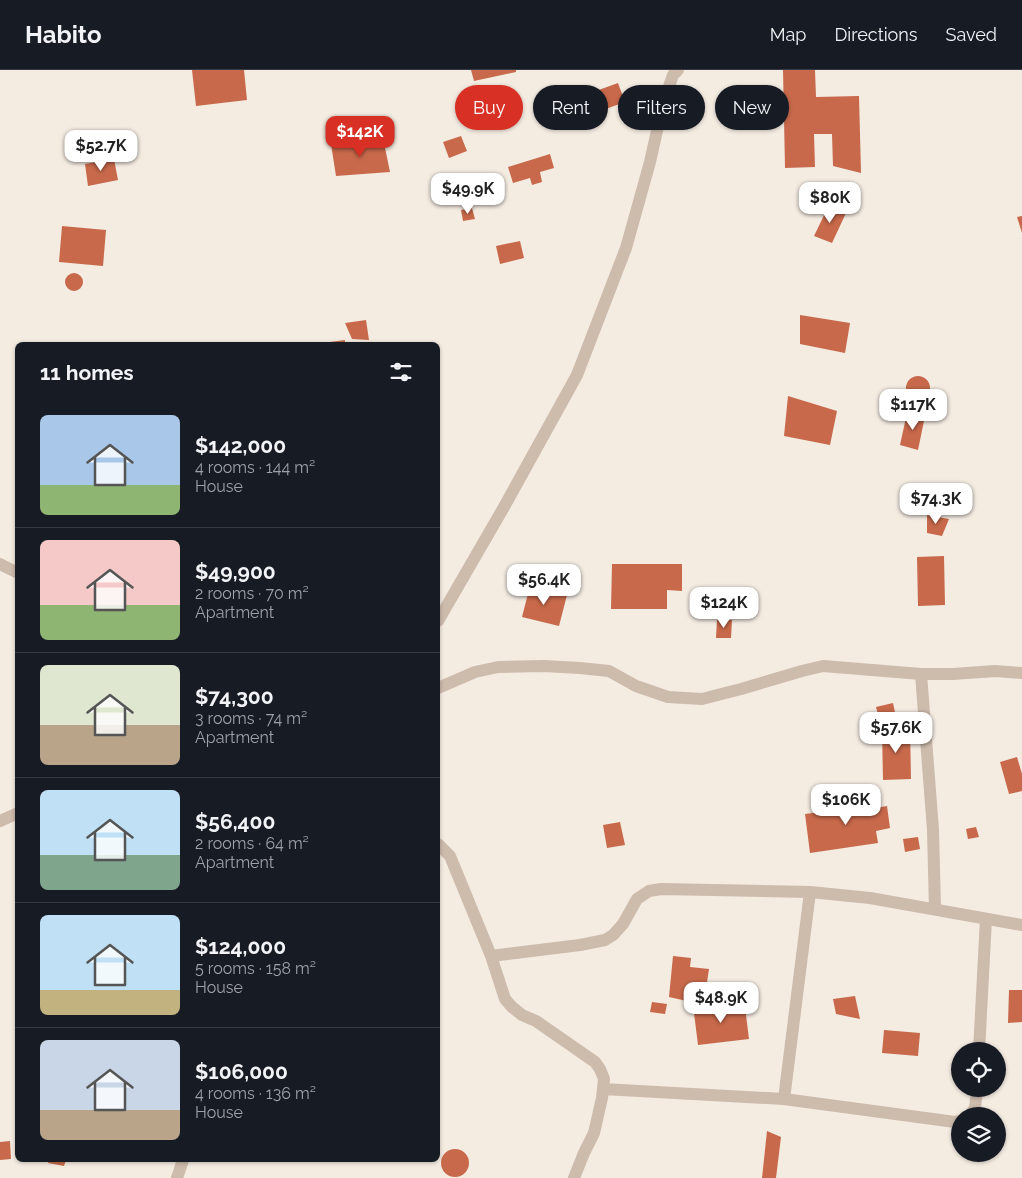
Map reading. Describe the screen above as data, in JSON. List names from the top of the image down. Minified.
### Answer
{"page":{"header":"Habito","nav":["Map","Directions","Saved"],"chip":["Buy","Rent","Filters","New"],"price":["$142K","$52.7K","$49.9K","$80K","$117K","$74.3K","$56.4K","$124K","$57.6K","$106K","$48.9K"],"heading":"11 homes","list":[{"name":"$142,000","note":"4 rooms · 144 m² · House"},{"name":"$49,900","note":"2 rooms · 70 m² · Apartment"},{"name":"$74,300","note":"3 rooms · 74 m² · Apartment"},{"name":"$56,400","note":"2 rooms · 64 m² · Apartment"},{"name":"$124,000","note":"5 rooms · 158 m² · House"},{"name":"$106,000","note":"4 rooms · 136 m² · House"}]}}
